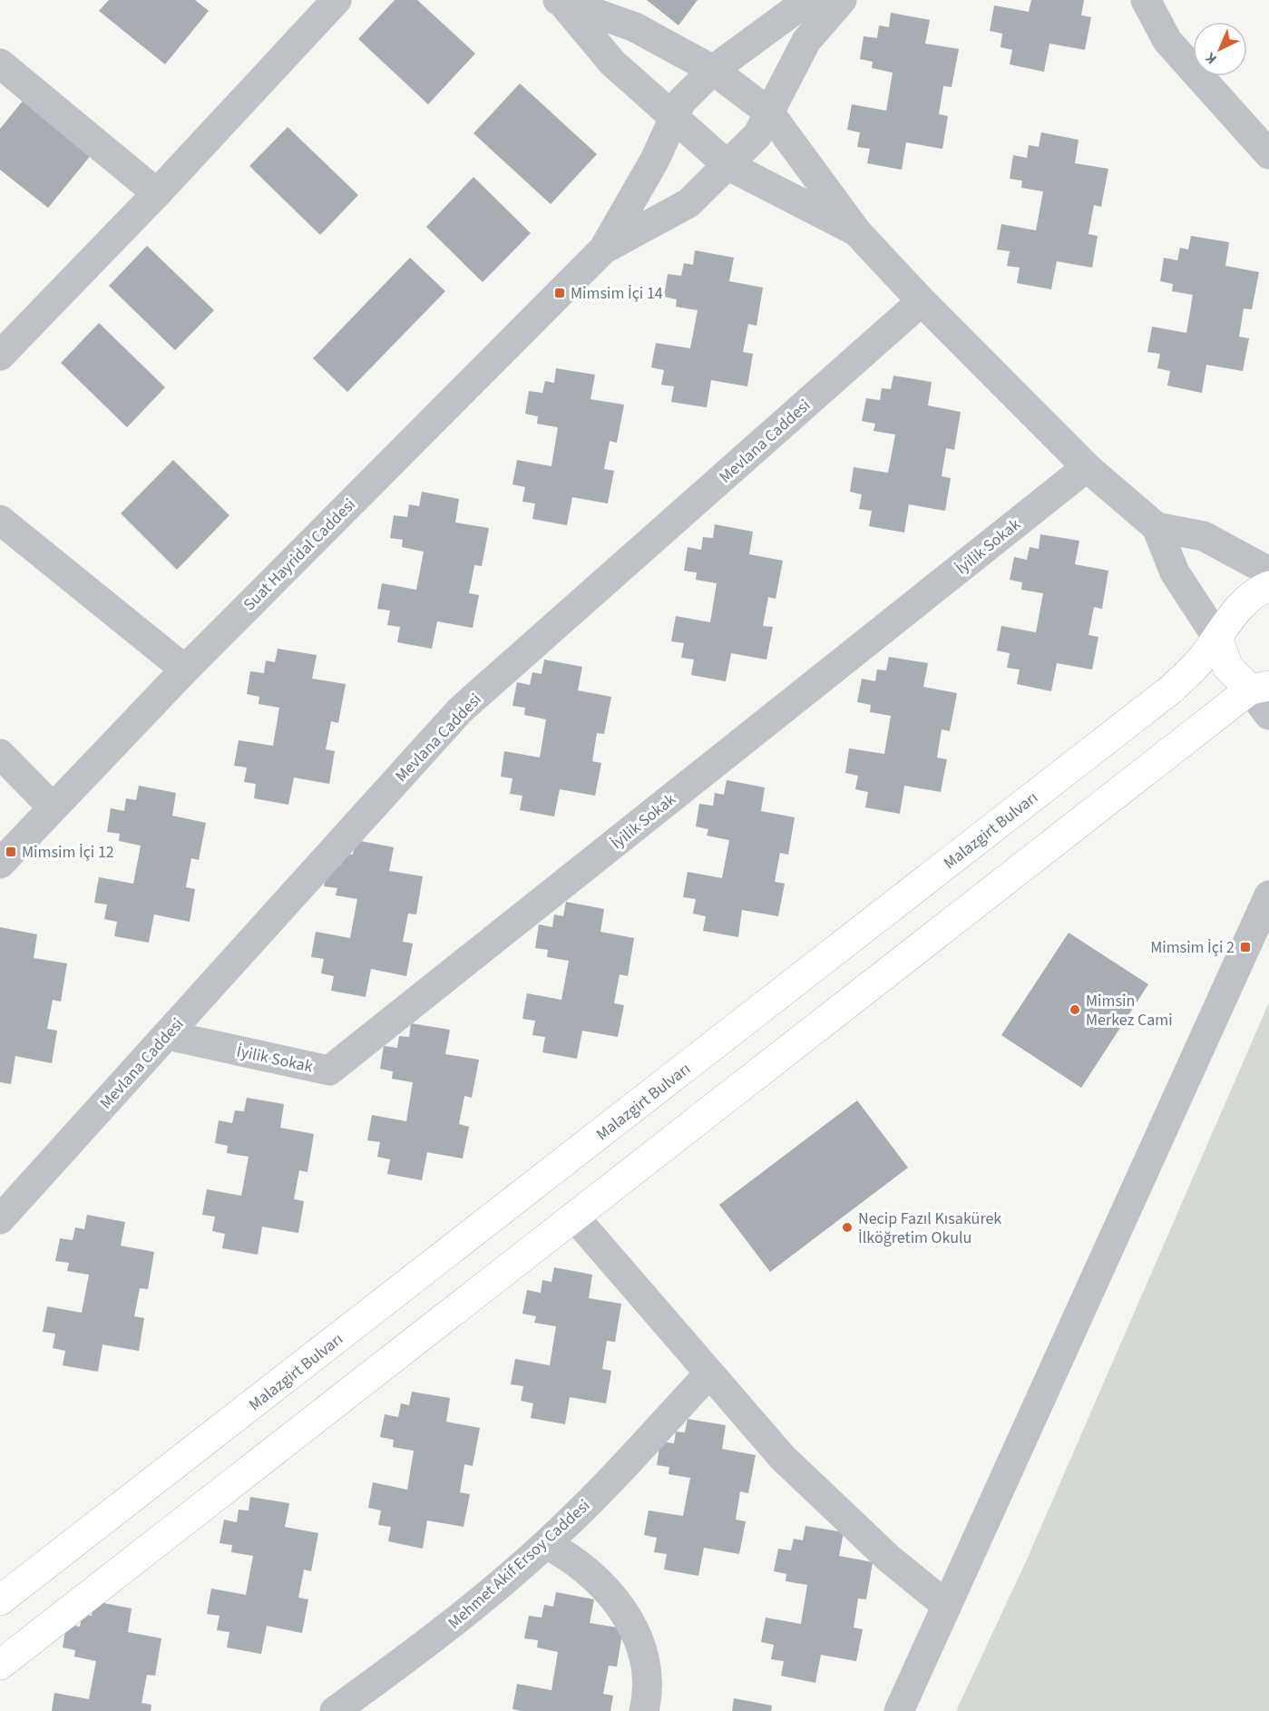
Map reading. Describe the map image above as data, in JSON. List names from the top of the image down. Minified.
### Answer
{"streets":{"highway":["Malazgirt Bulvarı"],"street":["Mevlana Caddesi","İyilik Sokak","Suat Hayridal Caddesi","Mehmet Akif Ersoy Caddesi"]},"crossings":[["Mevlana Caddesi","İyilik Sokak"]],"places":{"transit":["Mimsim İçi 14","Mimsim İçi 12","Mimsim İçi 2"],"other":["Mimsin Merkez Cami","Necip Fazıl Kısakürek İlköğretim Okulu"]},"north":"bottom left"}
